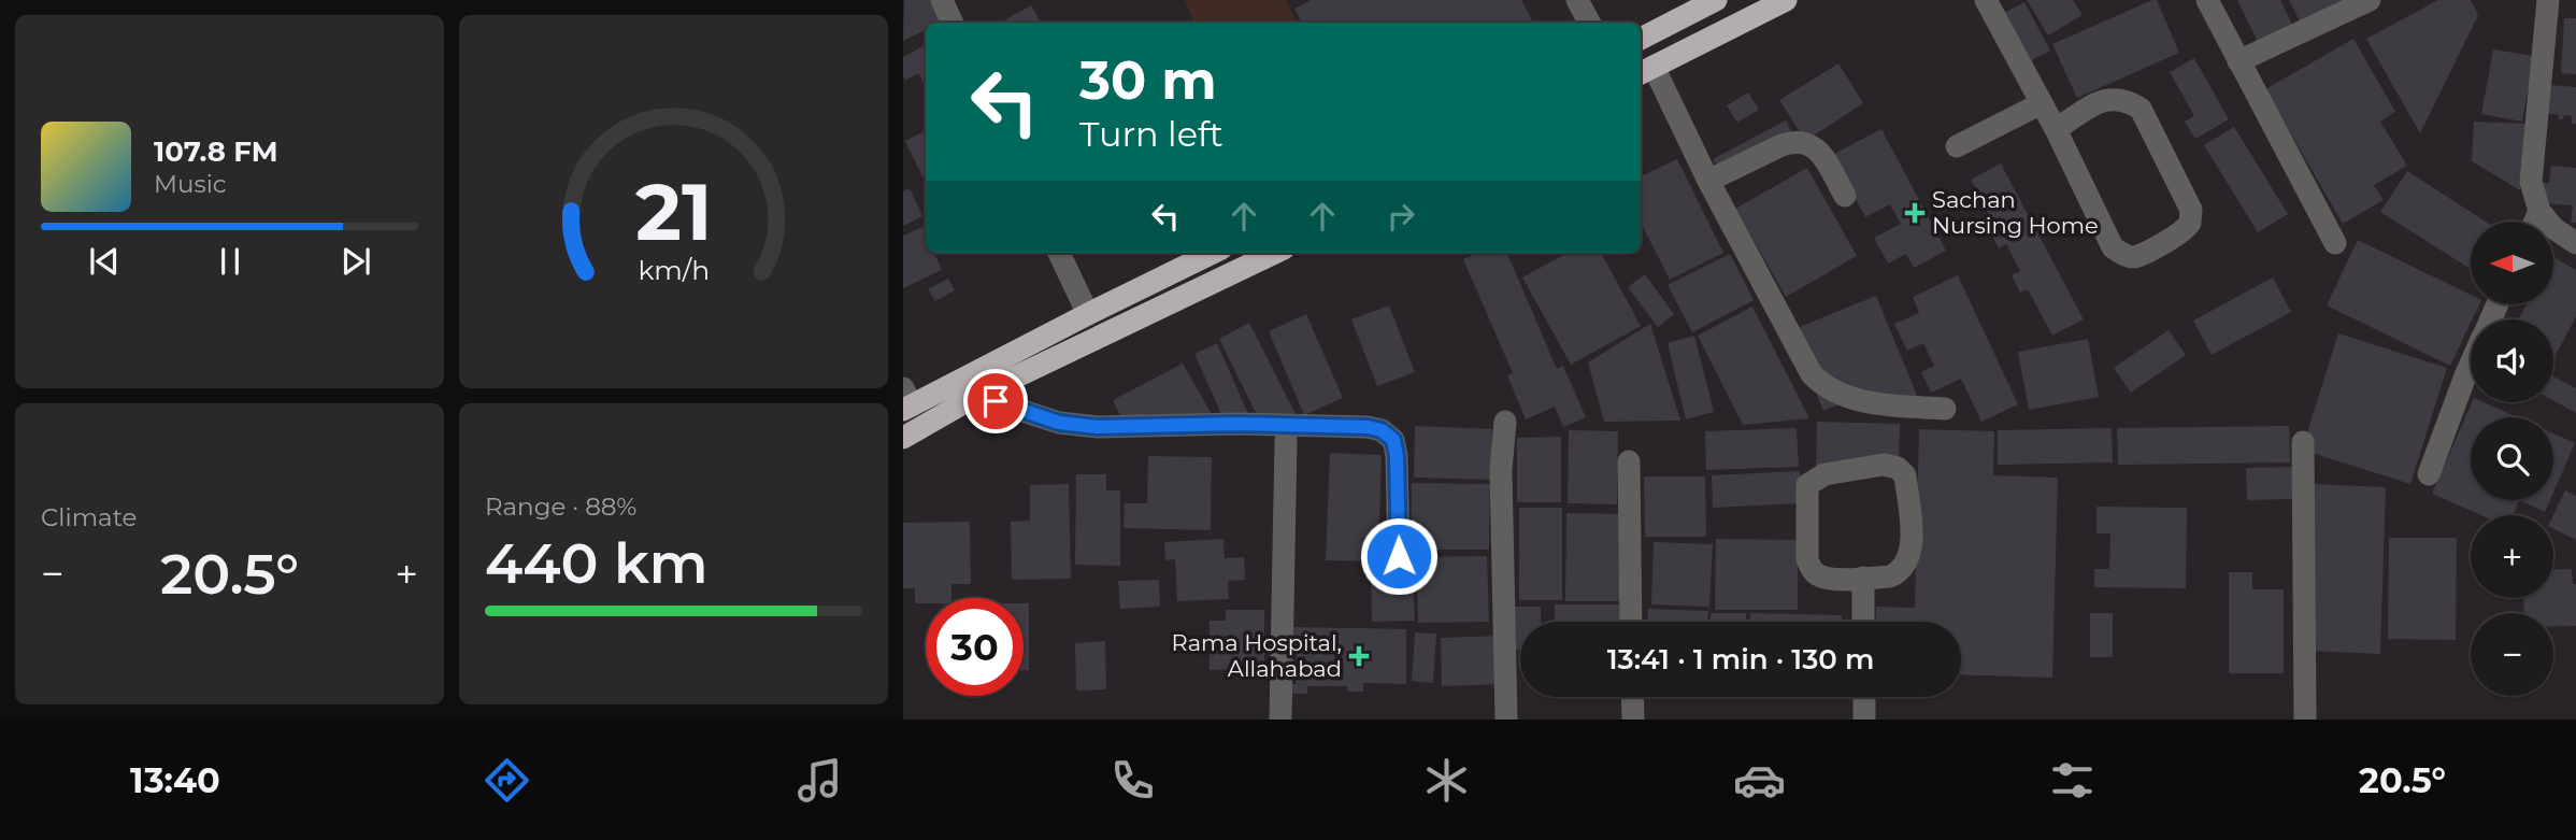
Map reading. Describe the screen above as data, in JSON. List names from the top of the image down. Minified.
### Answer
{"places":{"health":["Sachan Nursing Home","Rama Hospital, Allahabad"]},"north":"left","page":{"turn":["30 m","Turn left"],"song":["107.8 FM","Music"],"map_buttons":["+","−"],"tile":["Climate",["Range · 88%","440 km"]],"heat":["−","20.5°","+"],"limit":"30","trip":"13:41 · 1 min · 130 m","tabs":["13:40","20.5°"],"gauge":["21","km/h"]}}
